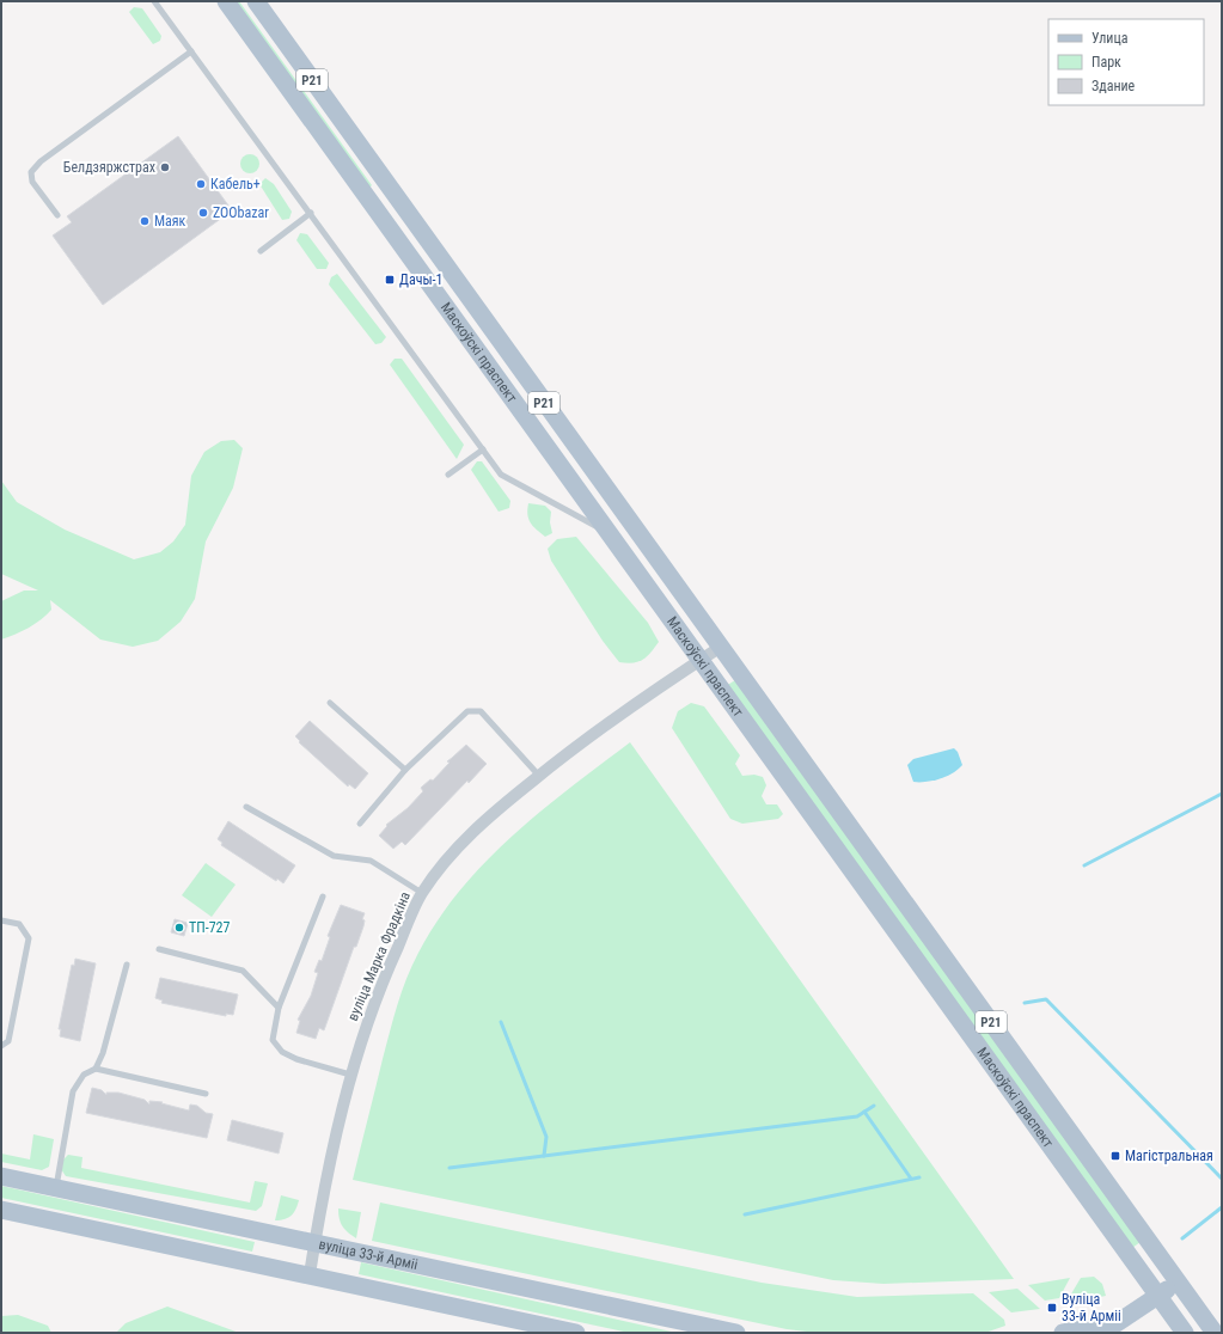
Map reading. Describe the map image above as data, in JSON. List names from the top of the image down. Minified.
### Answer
{"streets":{"main road":["Р21","Маскоўскі праспект","вуліца 33-й Арміі"],"street":["вуліца Марка Фрадкіна"]},"crossings":[["Маскоўскі праспект","вуліца Марка Фрадкіна"],["вуліца Марка Фрадкіна","вуліца 33-й Арміі"]],"places":{"other":["Белдзяржстрах","Кабель+","ZOObazar","Маяк","ТП-727"],"transit":["Дачы-1","Магістральная","Вуліца 33-й Арміі"]},"legend":["Улица","Парк","Здание"]}
